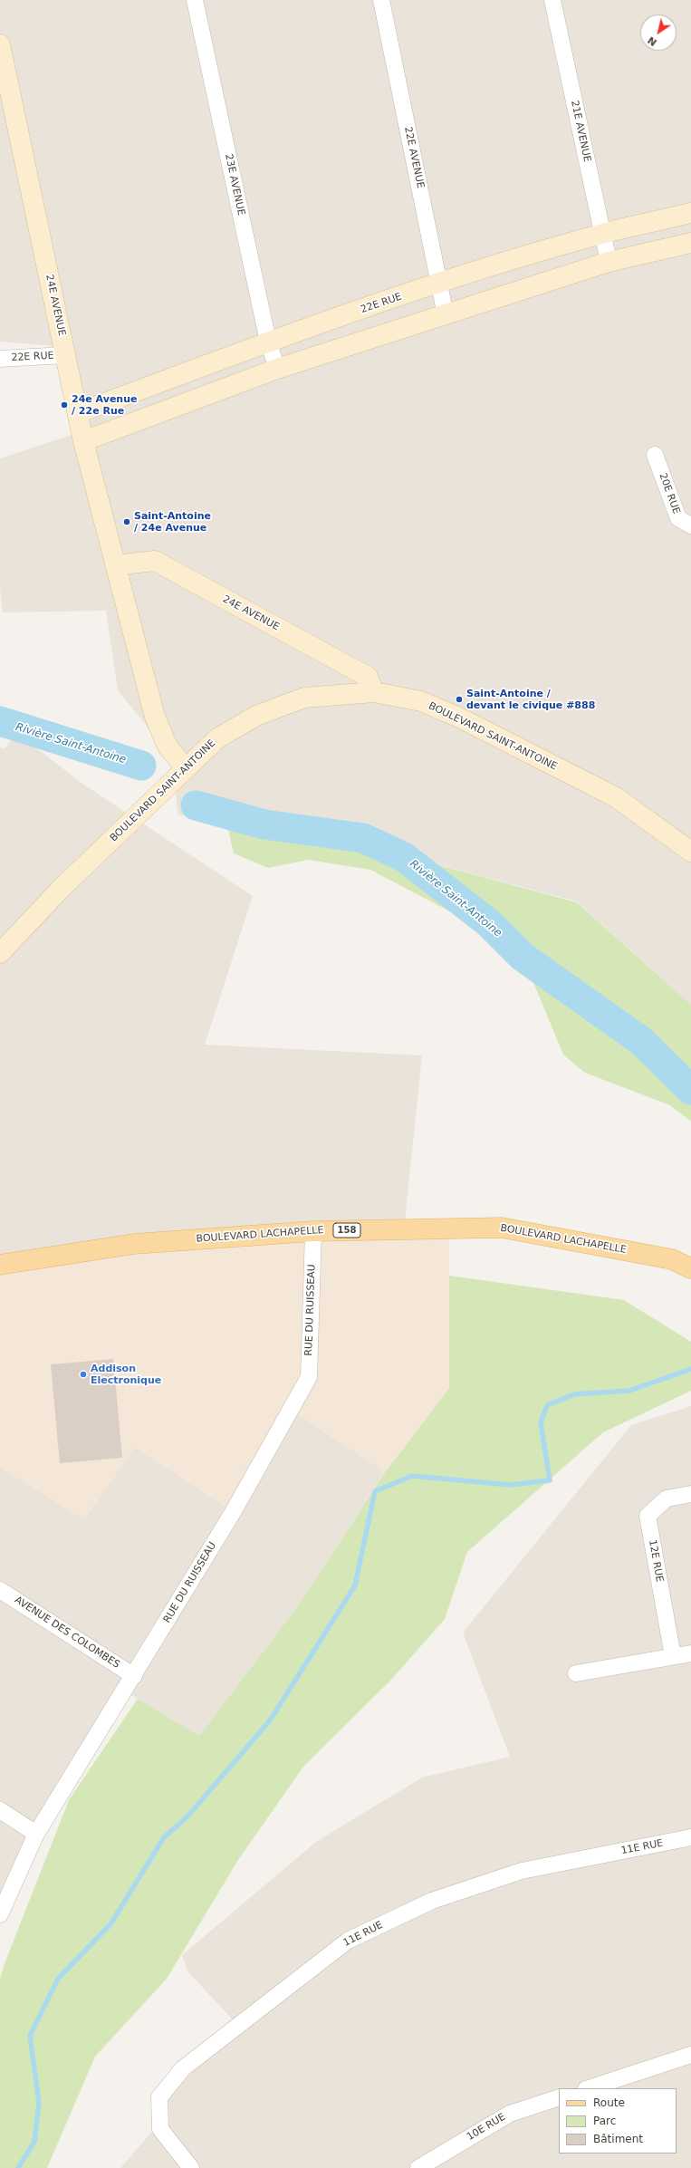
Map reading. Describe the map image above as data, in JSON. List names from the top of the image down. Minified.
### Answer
{"streets":{"main road":["158","BOULEVARD LACHAPELLE"],"street":["21E AVENUE","22E AVENUE","23E AVENUE","22E RUE","24E AVENUE","20E RUE","BOULEVARD SAINT-ANTOINE","RUE DU RUISSEAU","12E RUE","AVENUE DES COLOMBES","11E RUE","10E RUE"]},"crossings":[["21E AVENUE","22E RUE"],["22E AVENUE","22E RUE"],["23E AVENUE","22E RUE"],["22E RUE","24E AVENUE"],["24E AVENUE","BOULEVARD SAINT-ANTOINE"],["BOULEVARD LACHAPELLE","RUE DU RUISSEAU"],["RUE DU RUISSEAU","AVENUE DES COLOMBES"]],"water":["Rivière Saint-Antoine"],"places":["24e Avenue / 22e Rue","Saint-Antoine / 24e Avenue","Saint-Antoine / devant le civique #888","Addison Electronique"],"legend":["Route","Parc","Bâtiment"],"north":"bottom left"}
